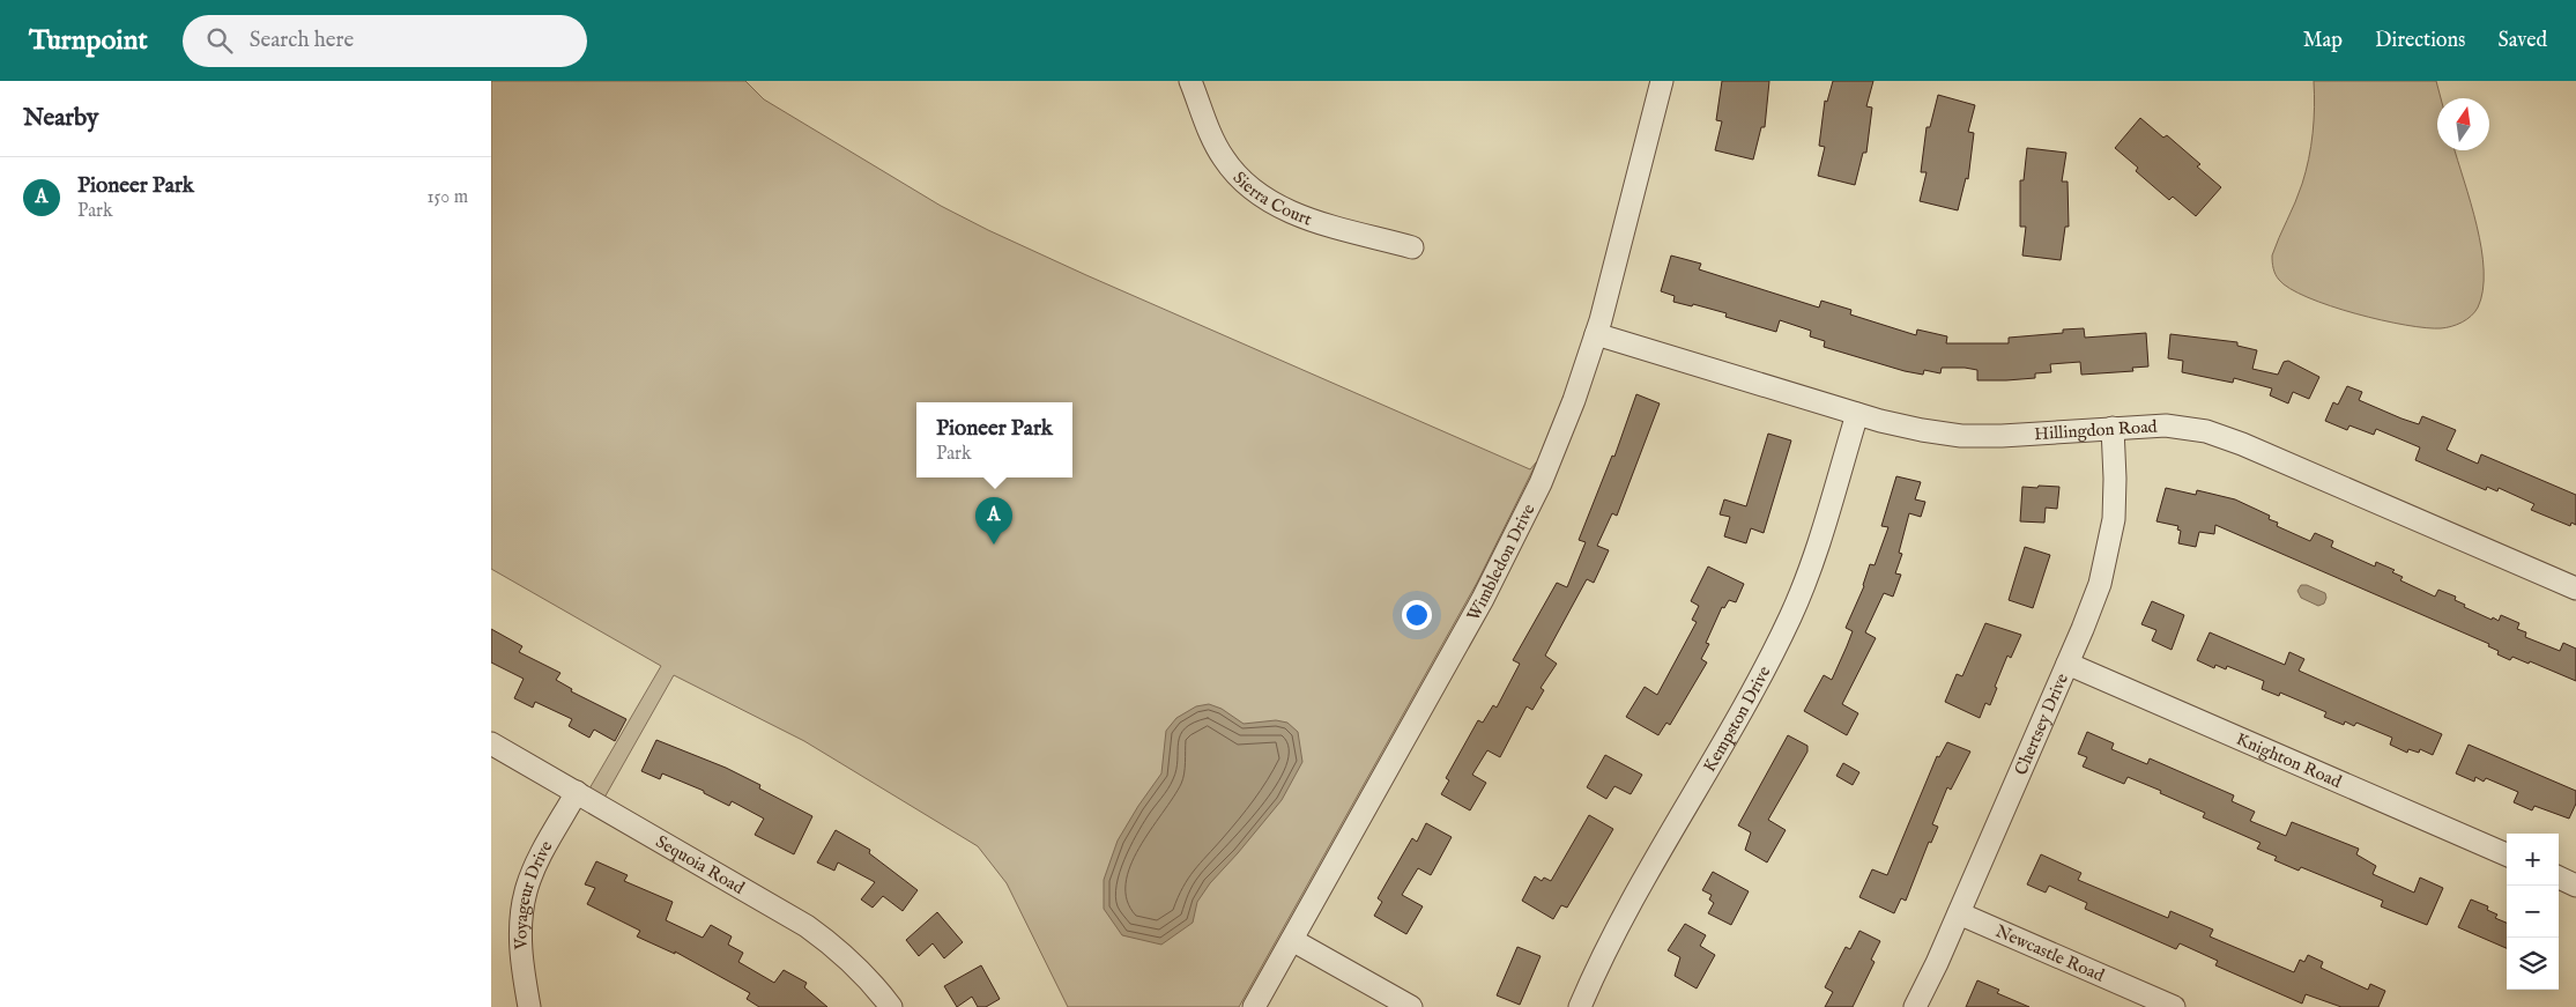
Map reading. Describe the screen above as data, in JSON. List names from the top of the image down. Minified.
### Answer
{"streets":{"street":["Sierra Court","Hillingdon Road","Wimbledon Drive","Kempston Drive","Chertsey Drive","Knighton Road","Sequoia Road","Voyageur Drive","Newcastle Road"]},"crossings":[["Hillingdon Road","Wimbledon Drive"],["Hillingdon Road","Kempston Drive"],["Hillingdon Road","Chertsey Drive"],["Chertsey Drive","Knighton Road"],["Chertsey Drive","Newcastle Road"],["Sequoia Road","Voyageur Drive"]],"north":"top","page":{"header":"Turnpoint","search":"Search here","nav":["Map","Directions","Saved"],"heading":"Nearby","list":[{"mark":"A","name":"Pioneer Park","note":"Park","value":"150 m"}],"popup":["Pioneer Park","Park"],"pins":"A","map_buttons":["+","−"]}}
